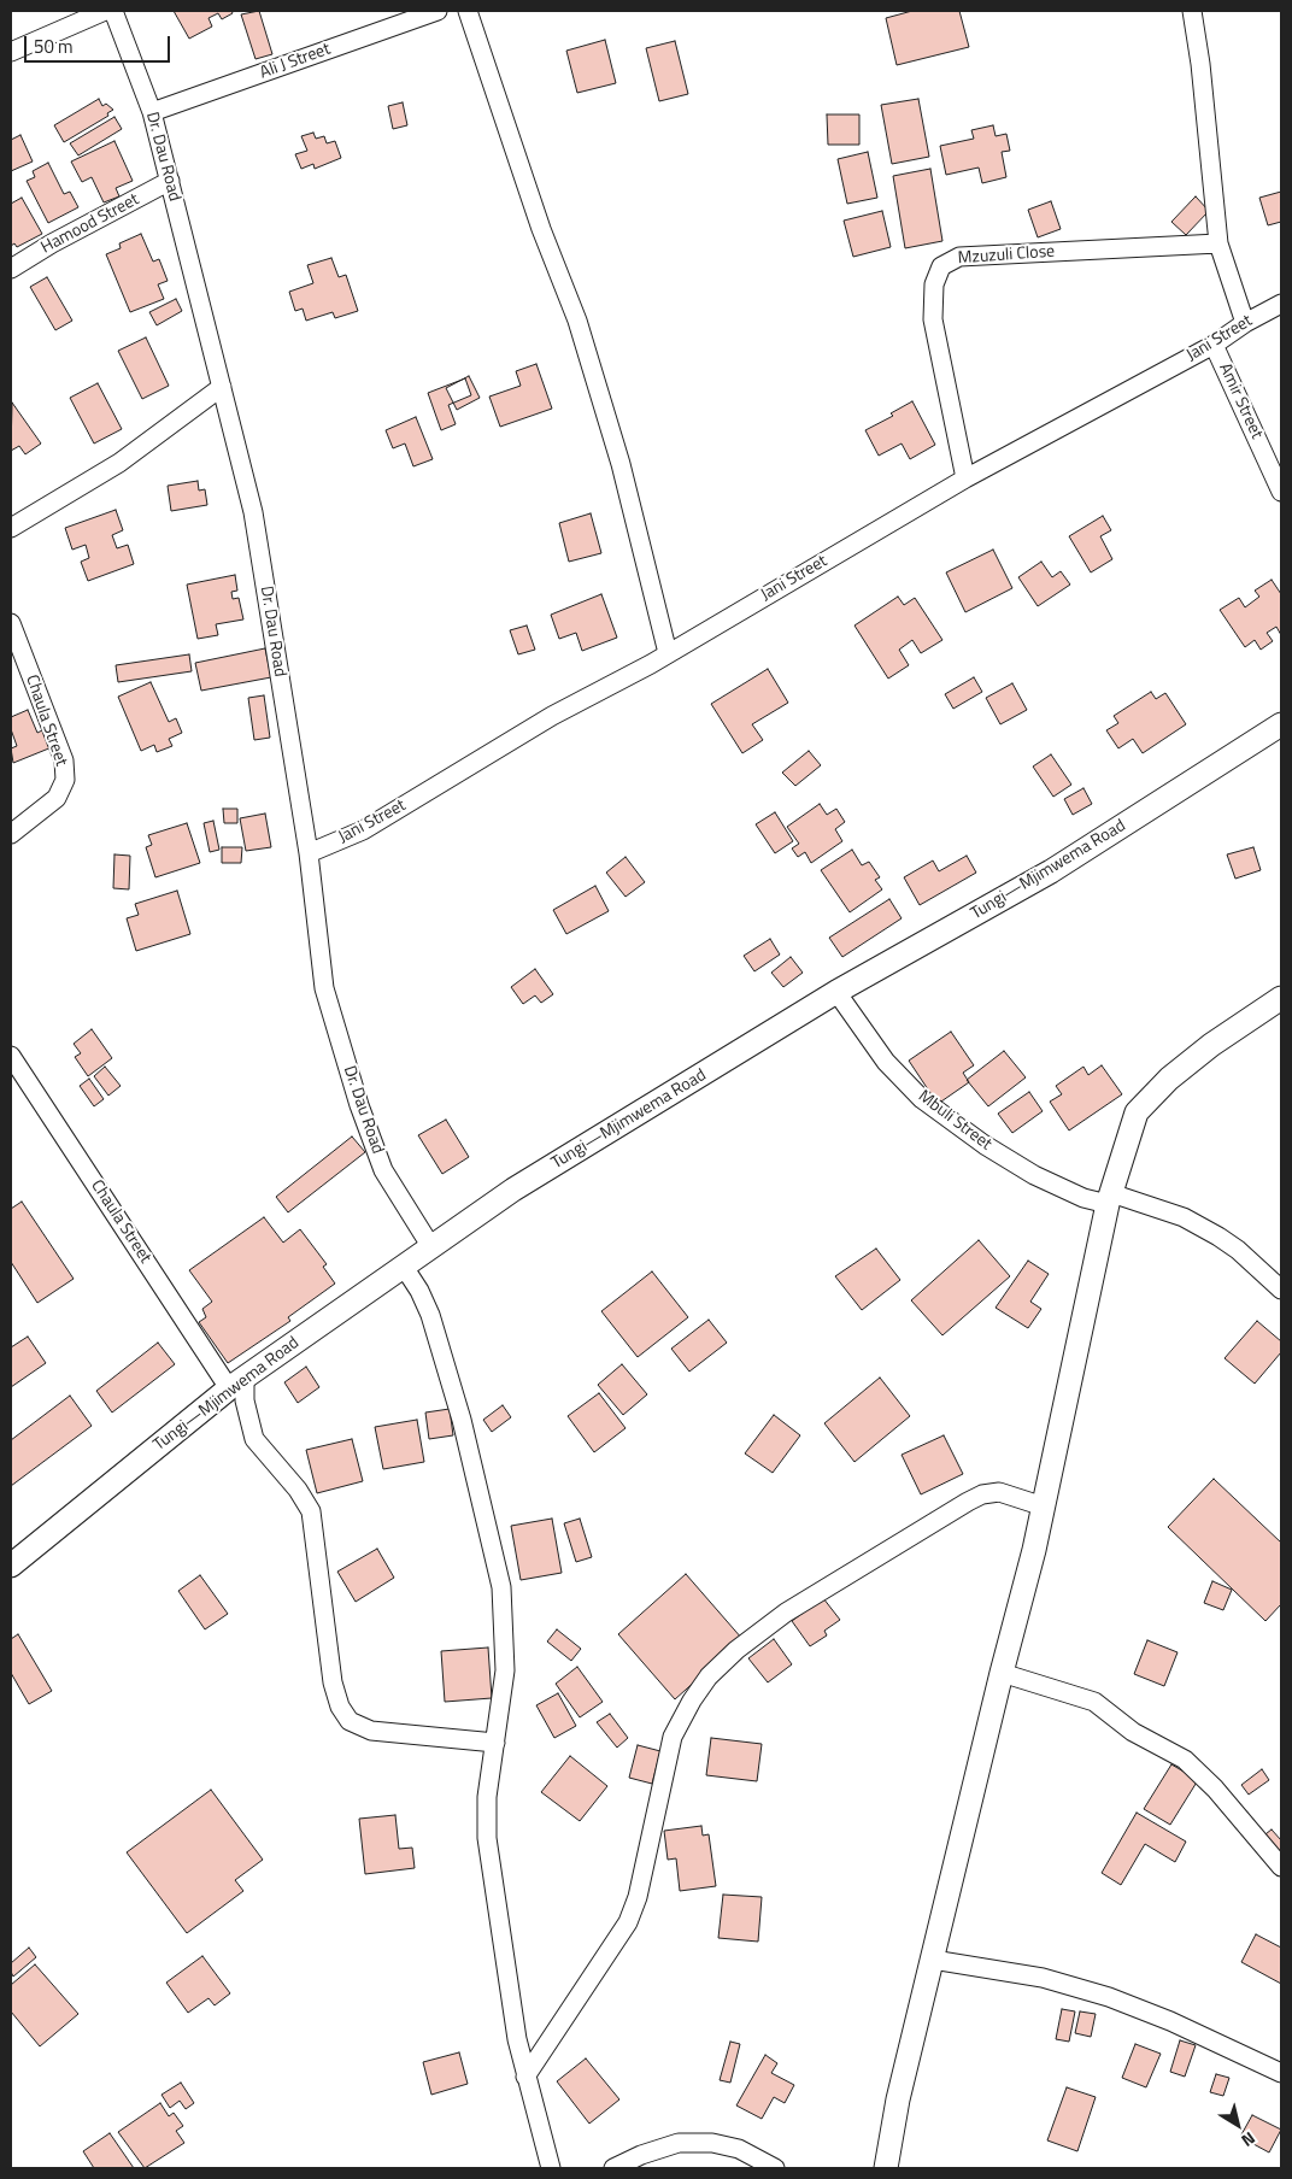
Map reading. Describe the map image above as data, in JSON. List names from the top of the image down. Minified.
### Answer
{"streets":{"street":["Ali J Street","Dr. Dau Road","Hamood Street","Mzuzuli Close","Jani Street","Amir Street","Chaula Street","Tungi—Mjimwema Road","Mbuli Street"]},"crossings":[["Ali J Street","Dr. Dau Road"],["Dr. Dau Road","Hamood Street"],["Dr. Dau Road","Jani Street"],["Dr. Dau Road","Tungi—Mjimwema Road"],["Mzuzuli Close","Jani Street"],["Jani Street","Amir Street"],["Chaula Street","Tungi—Mjimwema Road"],["Tungi—Mjimwema Road","Mbuli Street"]],"scale_bar":"50 m","north":"bottom right"}
